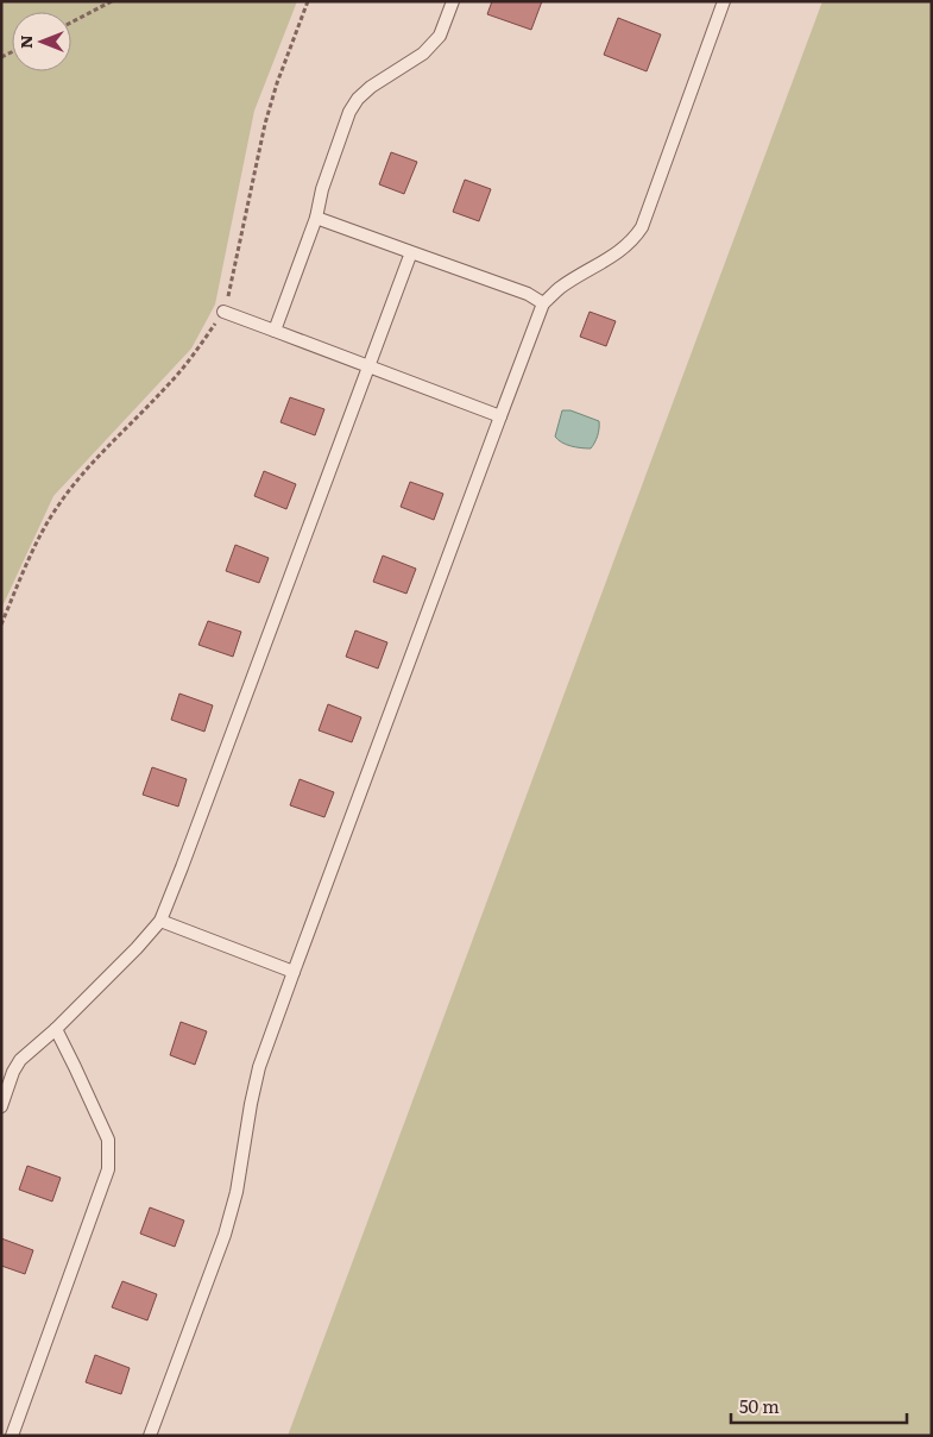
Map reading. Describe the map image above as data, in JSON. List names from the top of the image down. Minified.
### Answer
{"scale_bar":"50 m","north":"left"}
